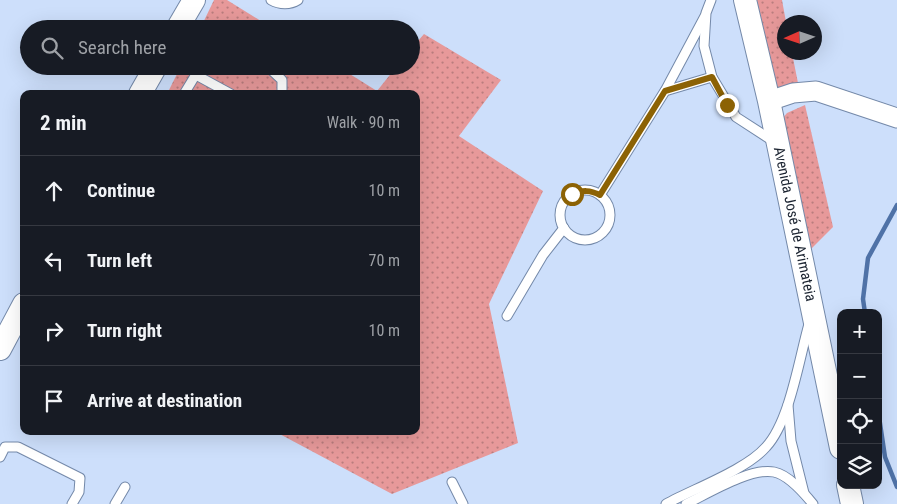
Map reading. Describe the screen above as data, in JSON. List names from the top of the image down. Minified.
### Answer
{"streets":{"street":["Avenida José de Arimateia"]},"north":"left","page":{"search":"Search here","heading":["2 min","Walk · 90 m"],"list":[["Continue","10 m"],["Turn left","70 m"],["Turn right","10 m"],"Arrive at destination"],"map_buttons":["+","−"]}}
